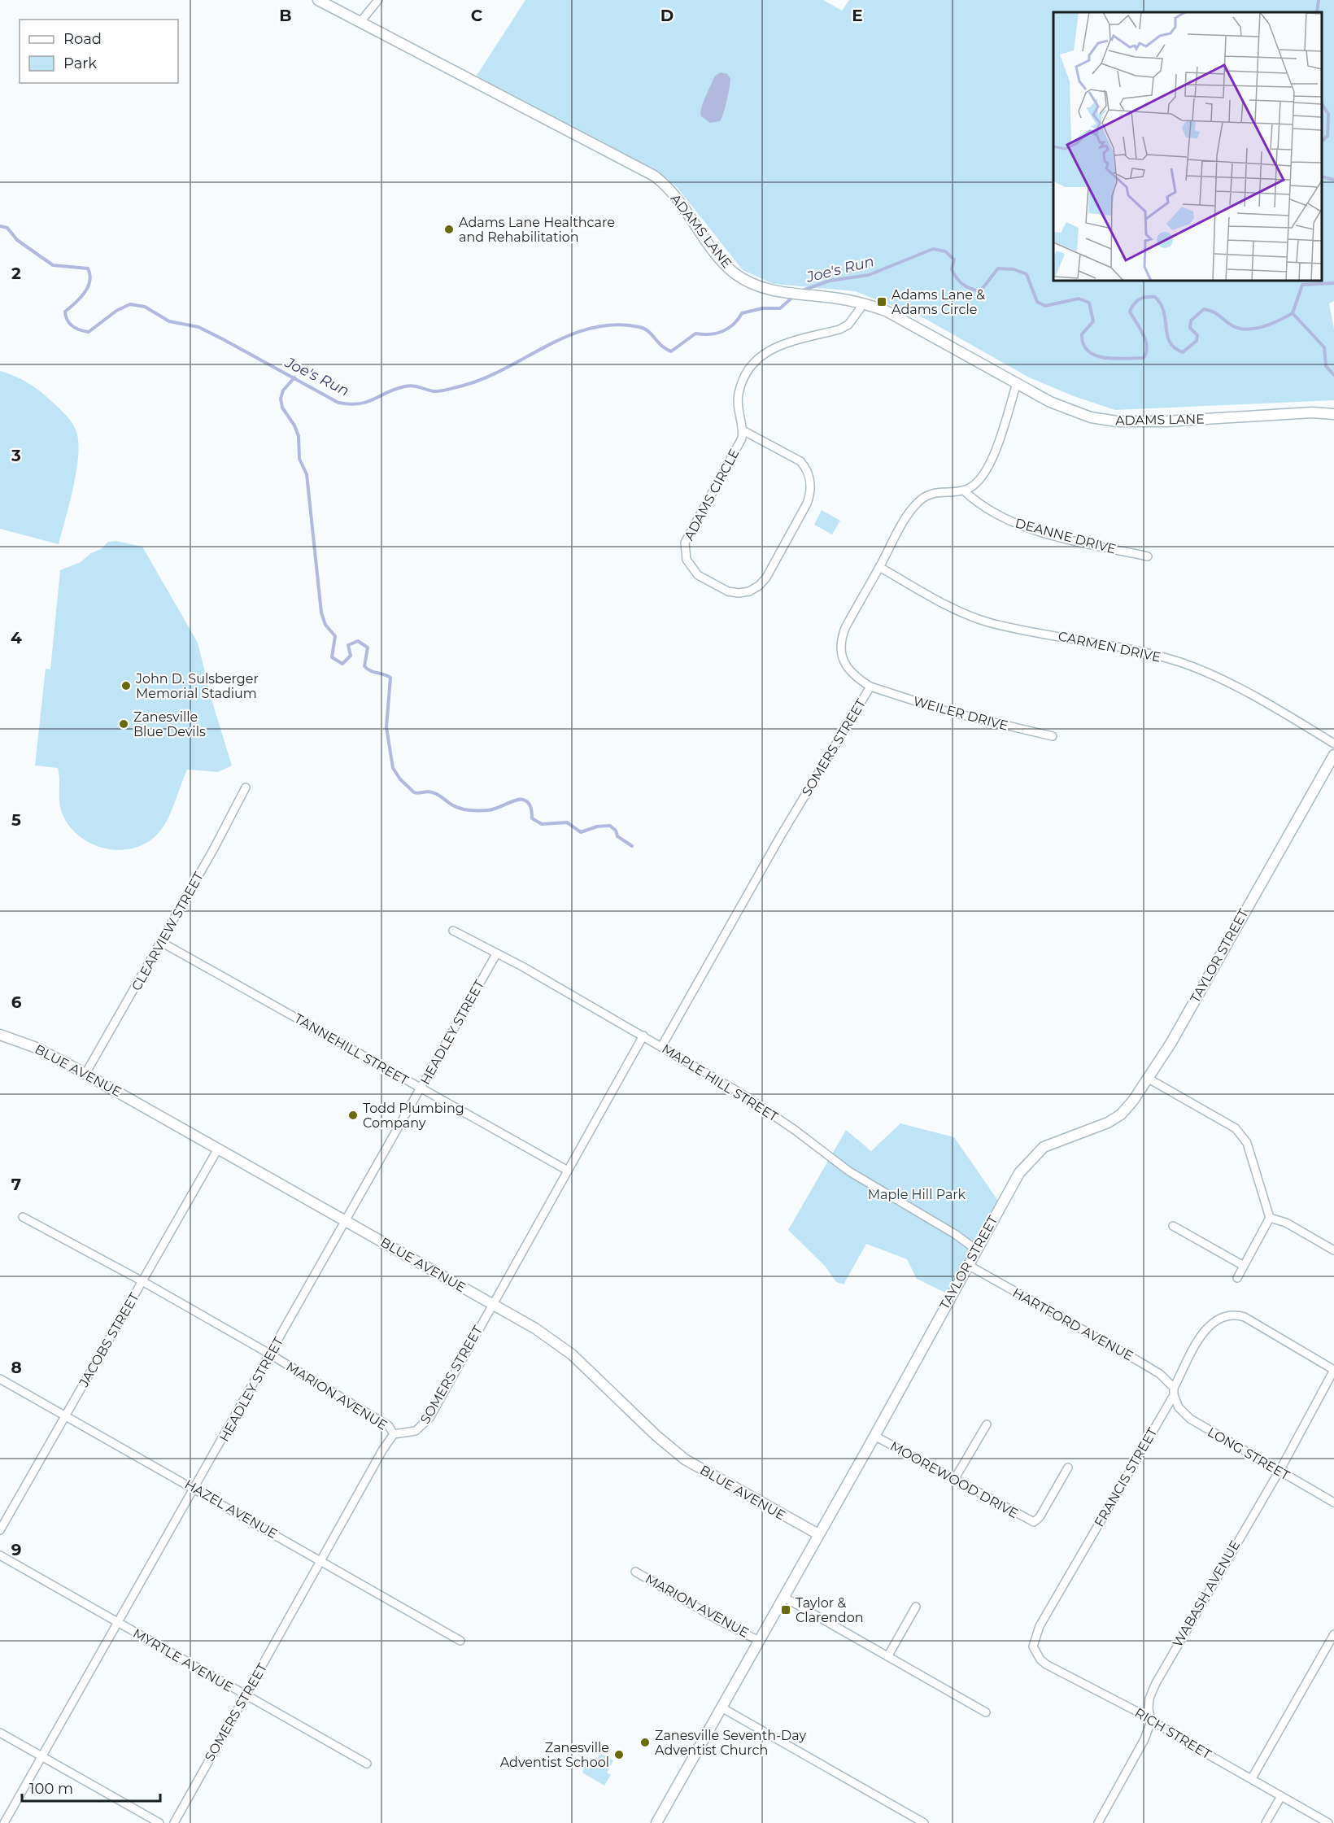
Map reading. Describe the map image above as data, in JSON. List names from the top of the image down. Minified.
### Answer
{"streets":{"street":["ADAMS LANE","ADAMS CIRCLE","DEANNE DRIVE","CARMEN DRIVE","WEILER DRIVE","SOMERS STREET","CLEARVIEW STREET","TAYLOR STREET","HEADLEY STREET","TANNEHILL STREET","BLUE AVENUE","MAPLE HILL STREET","HARTFORD AVENUE","JACOBS STREET","MARION AVENUE","LONG STREET","FRANCIS STREET","MOOREWOOD DRIVE","HAZEL AVENUE","WABASH AVENUE","MYRTLE AVENUE","RICH STREET"]},"crossings":[["DEANNE DRIVE","SOMERS STREET"],["CARMEN DRIVE","SOMERS STREET"],["WEILER DRIVE","SOMERS STREET"],["SOMERS STREET","TANNEHILL STREET"],["SOMERS STREET","BLUE AVENUE"],["SOMERS STREET","MAPLE HILL STREET"],["SOMERS STREET","MARION AVENUE"],["SOMERS STREET","HAZEL AVENUE"],["SOMERS STREET","MYRTLE AVENUE"],["CLEARVIEW STREET","TANNEHILL STREET"],["CLEARVIEW STREET","BLUE AVENUE"],["TAYLOR STREET","BLUE AVENUE"],["TAYLOR STREET","MAPLE HILL STREET"],["TAYLOR STREET","HARTFORD AVENUE"],["TAYLOR STREET","MARION AVENUE"],["TAYLOR STREET","MOOREWOOD DRIVE"],["HEADLEY STREET","TANNEHILL STREET"],["HEADLEY STREET","BLUE AVENUE"],["HEADLEY STREET","MAPLE HILL STREET"],["HEADLEY STREET","MARION AVENUE"],["HEADLEY STREET","HAZEL AVENUE"],["HEADLEY STREET","MYRTLE AVENUE"],["BLUE AVENUE","JACOBS STREET"],["HARTFORD AVENUE","LONG STREET"],["HARTFORD AVENUE","FRANCIS STREET"],["JACOBS STREET","MARION AVENUE"],["JACOBS STREET","HAZEL AVENUE"],["LONG STREET","FRANCIS STREET"],["LONG STREET","WABASH AVENUE"],["FRANCIS STREET","WABASH AVENUE"],["FRANCIS STREET","RICH STREET"],["WABASH AVENUE","RICH STREET"]],"water":["Joe's Run"],"parks":["Maple Hill Park"],"places":{"other":["Adams Lane Healthcare and Rehabilitation","John D. Sulsberger Memorial Stadium","Zanesville Blue Devils","Todd Plumbing Company","Zanesville Seventh-Day Adventist Church","Zanesville Adventist School"],"transit":["Adams Lane & Adams Circle","Taylor & Clarendon"]},"legend":["Road","Park"],"scale_bar":"100 m","grid":{"columns":["B","C","D","E"],"rows":["2","3","4","5","6","7","8","9"]}}
